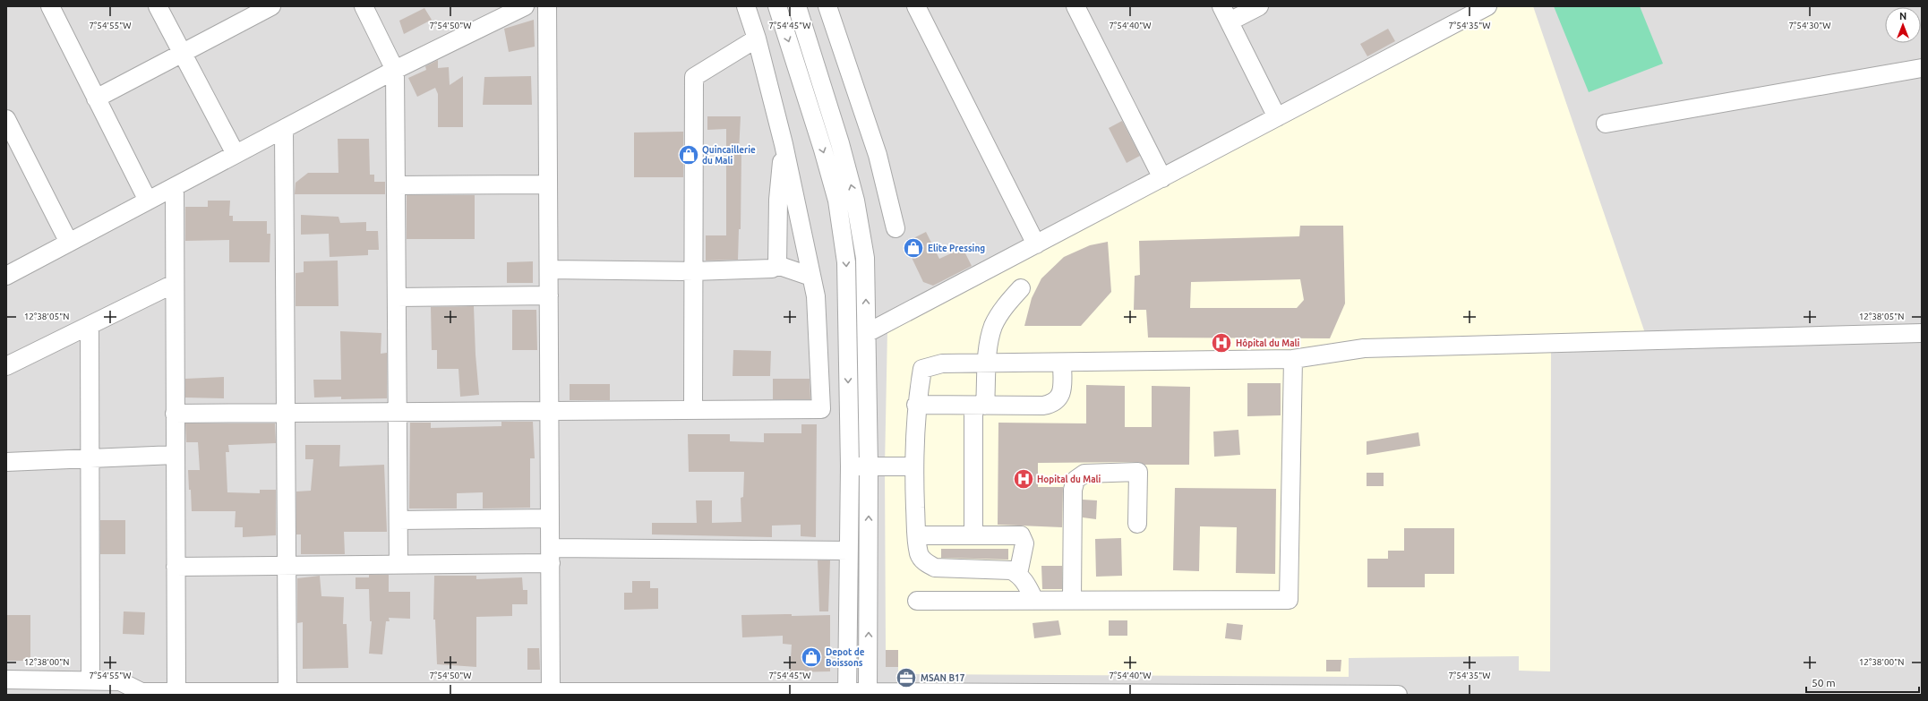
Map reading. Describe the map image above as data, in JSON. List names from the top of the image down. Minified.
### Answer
{"places":{"shop":["Quincaillerie du Mali","Elite Pressing","Depot de Boissons"],"hospital":["Hôpital du Mali","Hopital du Mali"],"office":["MSAN B17"]},"scale_bar":"50 m","north":"top","coordinates":["7°54'55\"W","7°54'50\"W","7°54'45\"W","7°54'40\"W","7°54'35\"W","7°54'30\"W","12°38'05\"N","12°38'00\"N"]}
